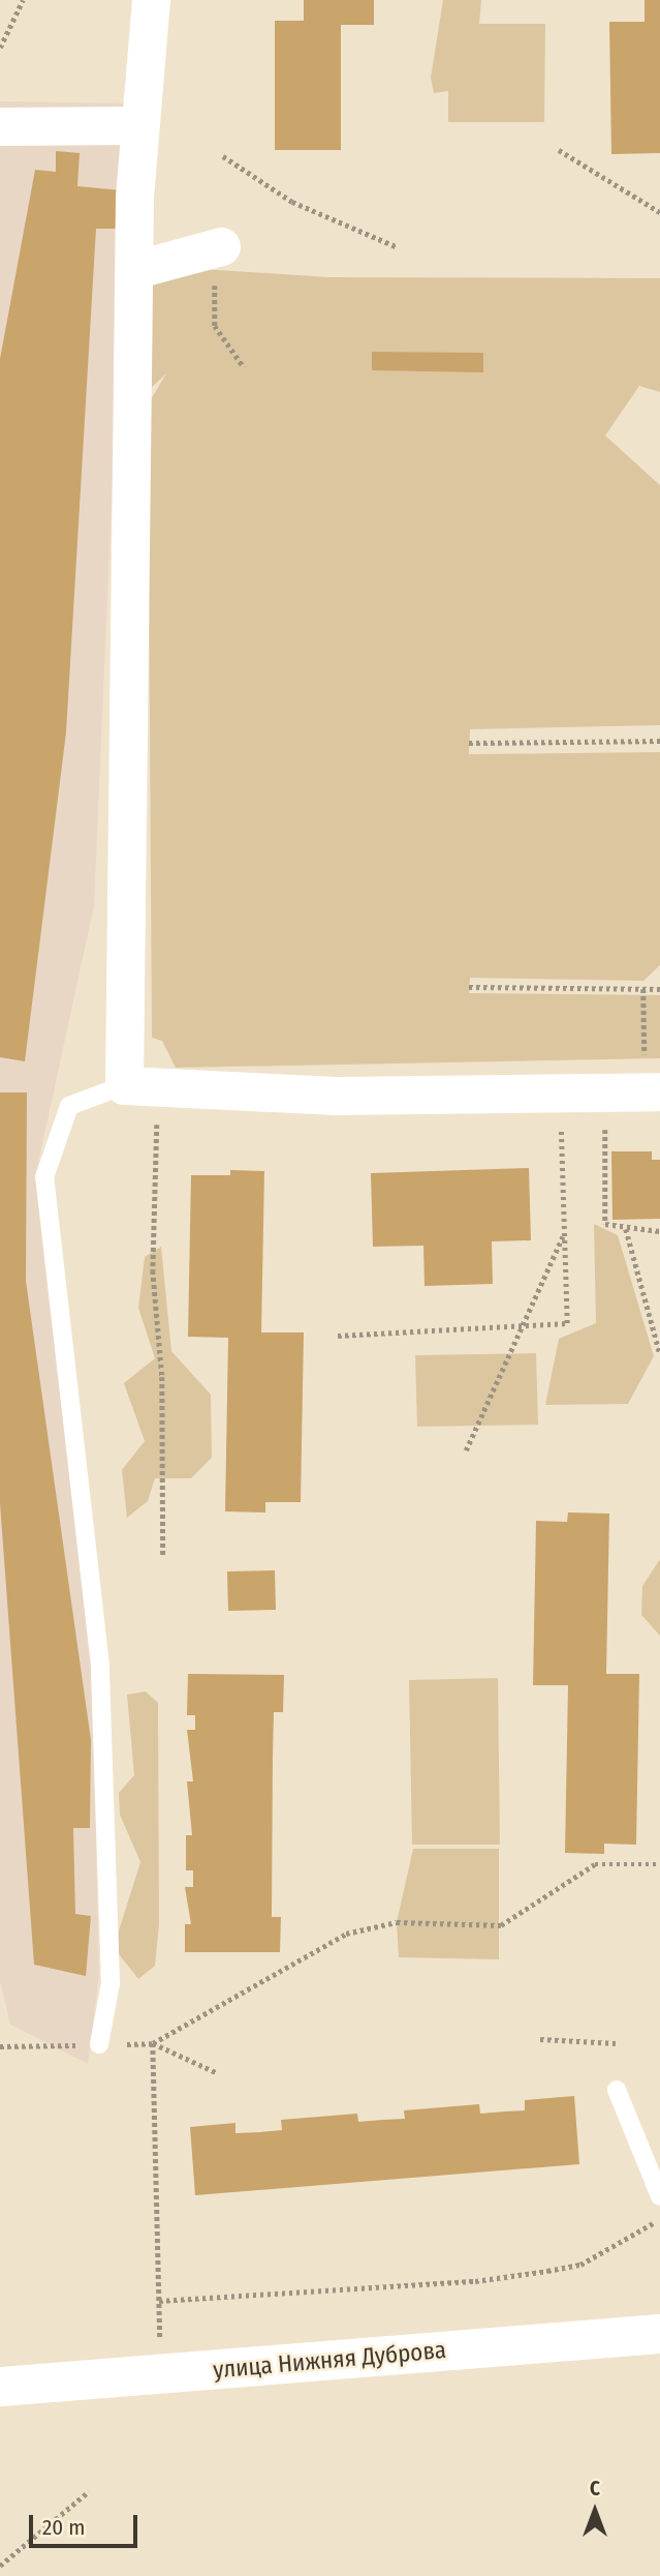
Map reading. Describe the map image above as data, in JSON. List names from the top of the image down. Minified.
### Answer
{"streets":{"street":["улица Нижняя Дуброва"]},"scale_bar":"20 m","north":"top"}
